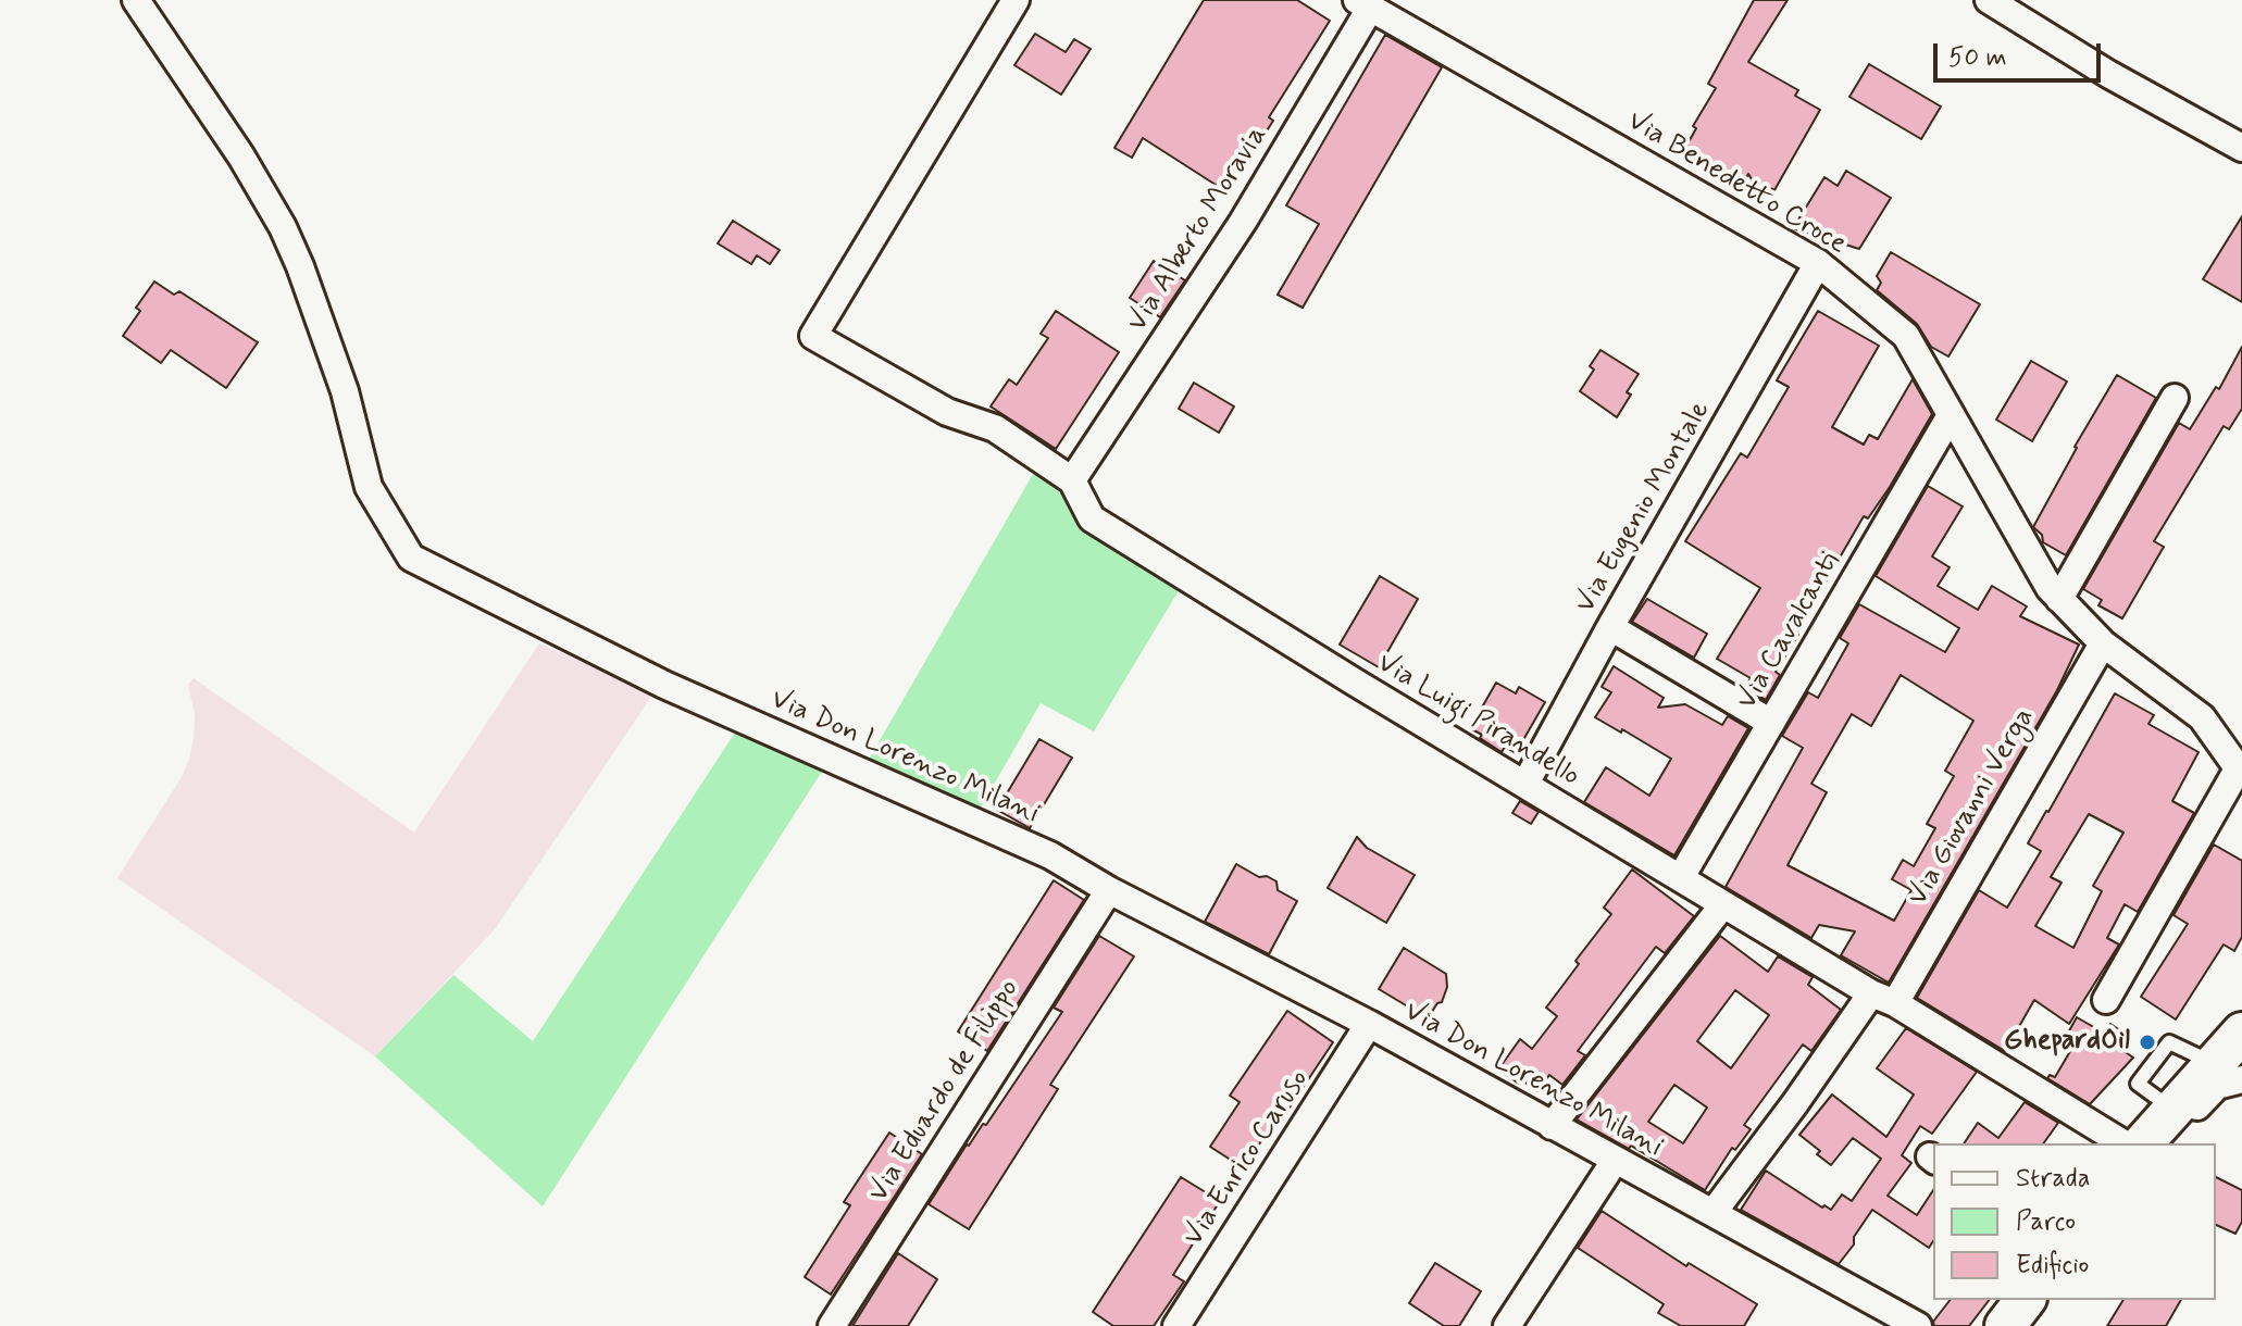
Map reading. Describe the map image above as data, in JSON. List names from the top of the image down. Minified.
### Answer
{"streets":{"street":["Via Benedetto Croce","Via Alberto Moravia","Via Eugenio Montale","Via Cavalcanti","Via Luigi Pirandello","Via Don Lorenzo Milani","Via Giovanni Verga","Via Eduardo de Filippo","Via Enrico Caruso"]},"crossings":[["Via Benedetto Croce","Via Alberto Moravia"],["Via Benedetto Croce","Via Eugenio Montale"],["Via Benedetto Croce","Via Cavalcanti"],["Via Benedetto Croce","Via Giovanni Verga"],["Via Alberto Moravia","Via Luigi Pirandello"],["Via Eugenio Montale","Via Luigi Pirandello"],["Via Cavalcanti","Via Luigi Pirandello"],["Via Luigi Pirandello","Via Giovanni Verga"],["Via Don Lorenzo Milani","Via Giovanni Verga"],["Via Don Lorenzo Milani","Via Eduardo de Filippo"],["Via Don Lorenzo Milani","Via Enrico Caruso"]],"places":["GhepardOil"],"legend":["Strada","Parco","Edificio"],"scale_bar":"50 m"}
